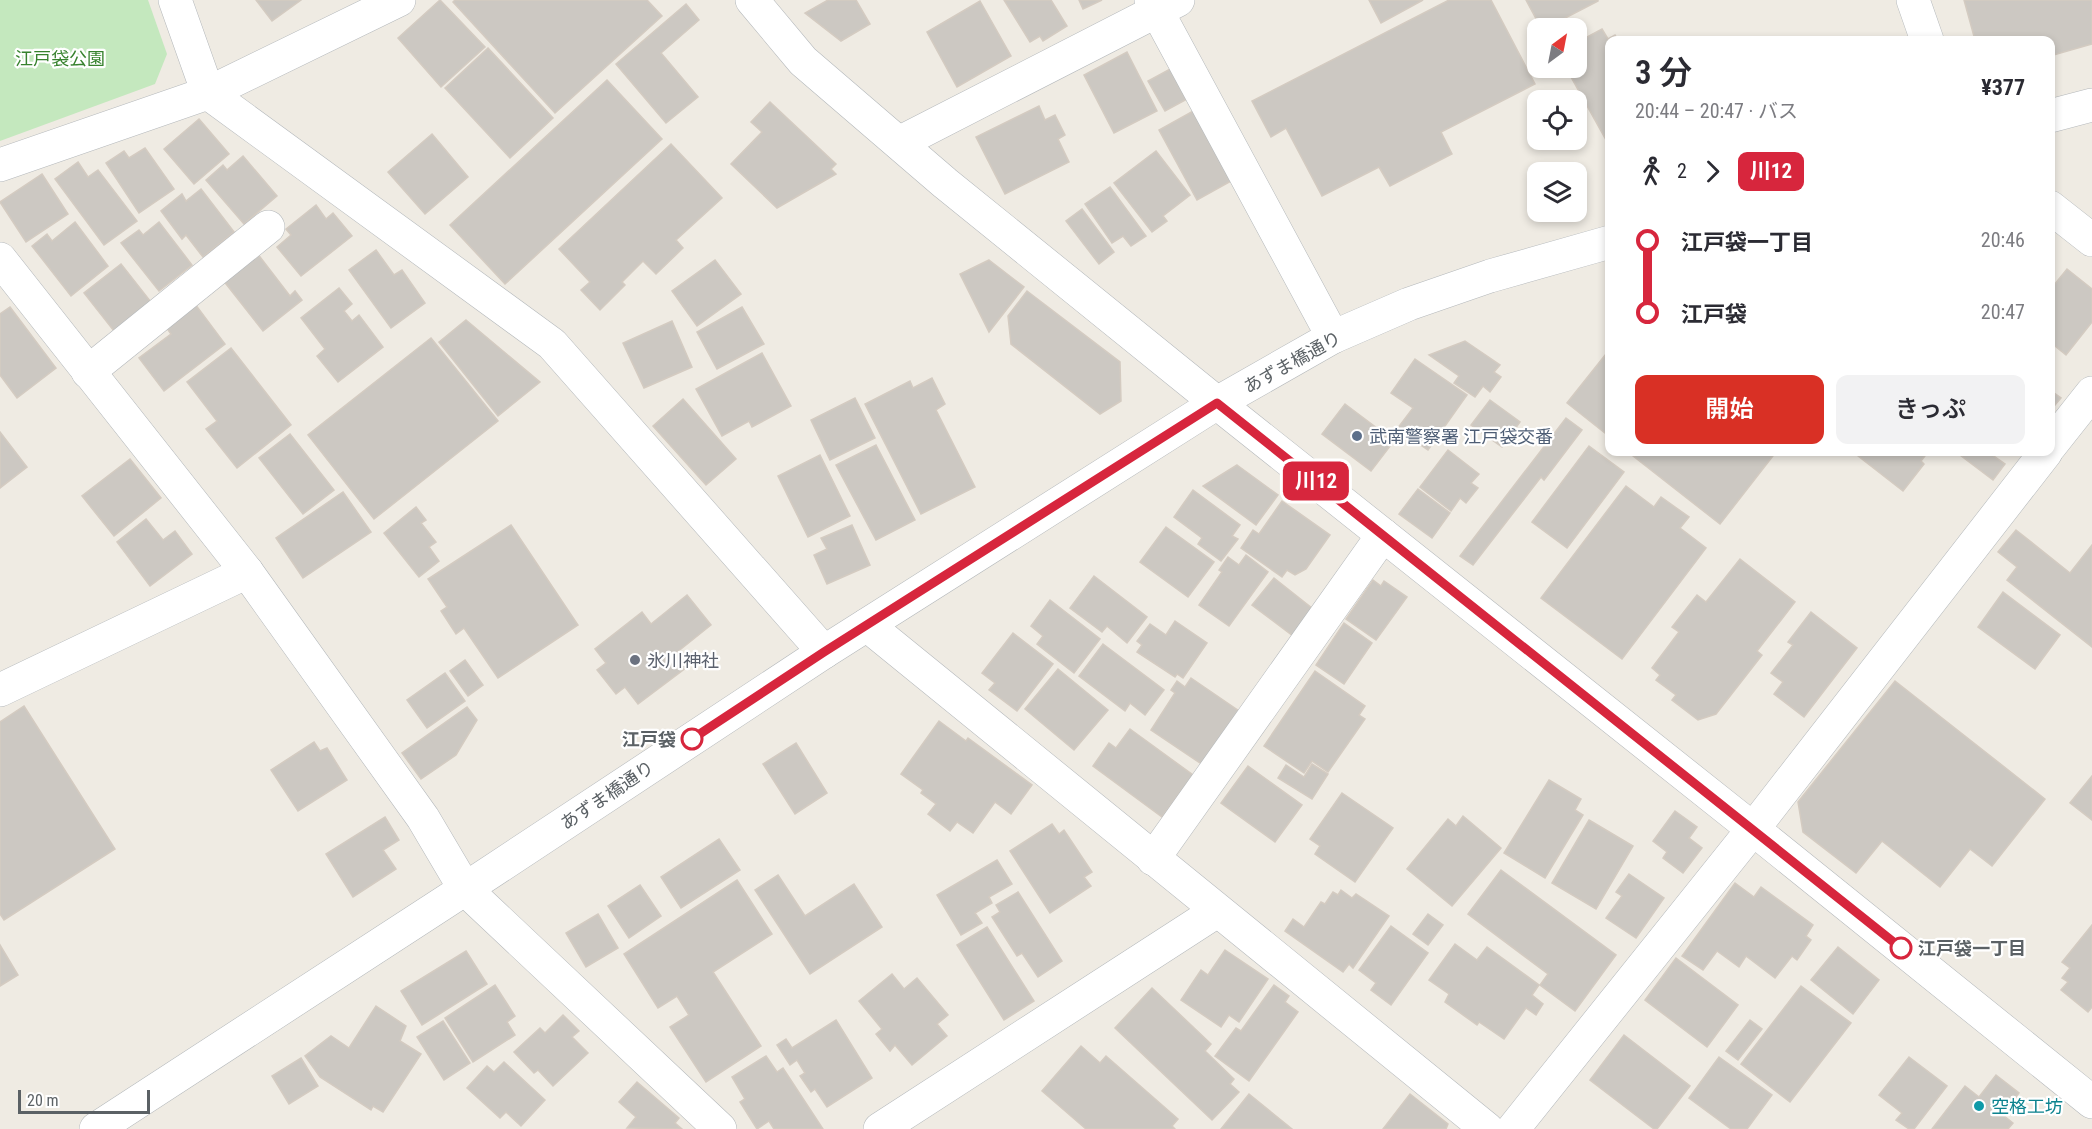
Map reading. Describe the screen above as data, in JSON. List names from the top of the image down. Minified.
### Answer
{"streets":{"street":["あずま橋通り"]},"parks":["江戸袋公園"],"places":["武南警察署 江戸袋交番","氷川神社","江戸袋","江戸袋一丁目","空格工坊"],"lines":["bus line 川12"],"scale_bar":"20 m","north":"top right","page":{"on_map":"川12","heading":["3 分","20:44 – 20:47 · バス","¥377"],"legs":["2","川12"],"list":[{"name":"江戸袋一丁目","value":"20:46"},{"name":"江戸袋","value":"20:47"}],"buttons":["開始","きっぷ"],"scale":"20 m"}}
